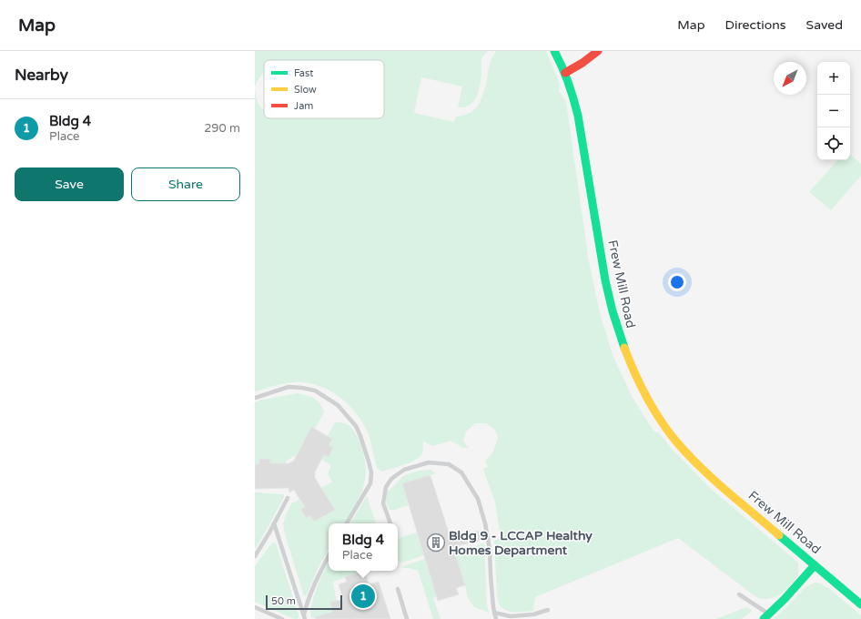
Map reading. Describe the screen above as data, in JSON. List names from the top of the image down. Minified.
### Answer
{"streets":{"street":["Frew Mill Road"]},"places":{"building":["Bldg 9 - LCCAP Healthy Homes Department"]},"legend":["Fast","Slow","Jam"],"scale_bar":"50 m","north":"bottom left","page":{"header":"Map","nav":["Map","Directions","Saved"],"heading":"Nearby","map_buttons":["+","−"],"list":[{"mark":"1","name":"Bldg 4","note":"Place","value":"290 m"}],"buttons":["Save","Share"],"popup":["Bldg 4","Place"],"pins":"1","scale":"50 m"}}
